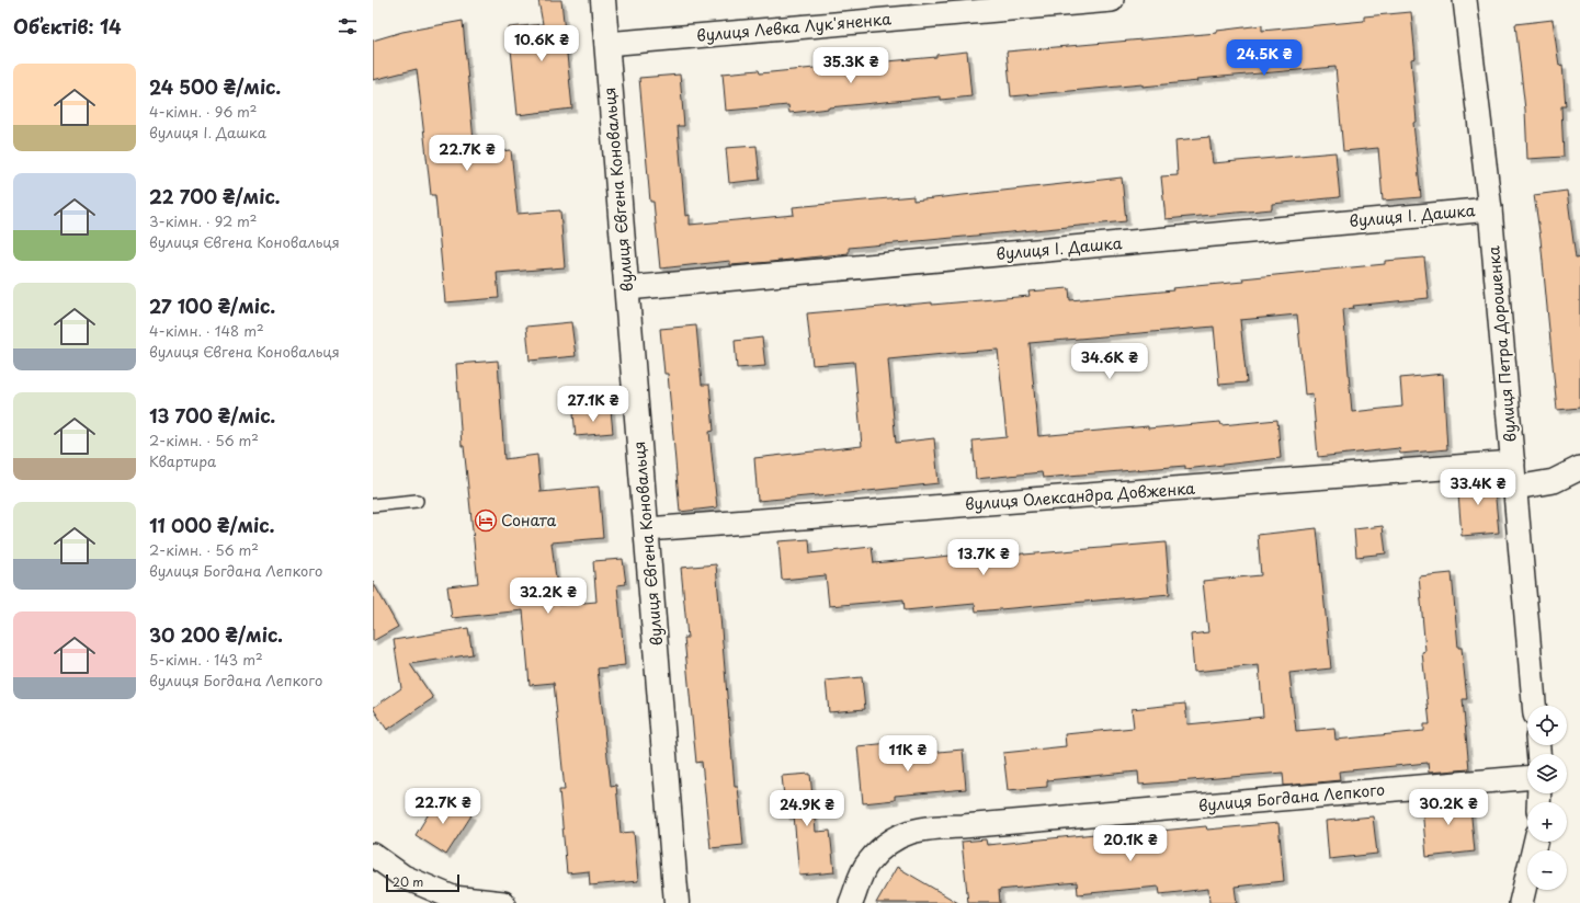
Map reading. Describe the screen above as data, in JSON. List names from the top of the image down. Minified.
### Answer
{"streets":{"street":["вулиця Левка Лук'яненка","вулиця Євгена Коновальця","вулиця І. Дашка","вулиця Петра Дорошенка","вулиця Олександра Довженка","вулиця Богдана Лепкого"]},"crossings":[["вулиця Левка Лук'яненка","вулиця Євгена Коновальця"],["вулиця Євгена Коновальця","вулиця І. Дашка"],["вулиця Євгена Коновальця","вулиця Олександра Довженка"],["вулиця І. Дашка","вулиця Петра Дорошенка"],["вулиця Петра Дорошенка","вулиця Олександра Довженка"]],"places":{"hotel":["Соната"]},"scale_bar":"20 m","page":{"heading":"Об’єктів: 14","price":["10.6K ₴","24.5K ₴","35.3K ₴","22.7K ₴","34.6K ₴","27.1K ₴","33.4K ₴","13.7K ₴","32.2K ₴","11K ₴","22.7K ₴","30.2K ₴","24.9K ₴","20.1K ₴"],"list":[{"name":"24 500 ₴/міс.","note":"4-кімн. · 96 m² · вулиця І. Дашка"},{"name":"22 700 ₴/міс.","note":"3-кімн. · 92 m² · вулиця Євгена Коновальця"},{"name":"27 100 ₴/міс.","note":"4-кімн. · 148 m² · вулиця Євгена Коновальця"},{"name":"13 700 ₴/міс.","note":"2-кімн. · 56 m² · Квартира"},{"name":"11 000 ₴/міс.","note":"2-кімн. · 56 m² · вулиця Богдана Лепкого"},{"name":"30 200 ₴/міс.","note":"5-кімн. · 143 m² · вулиця Богдана Лепкого"}],"map_buttons":["+","−"],"scale":"20 m"}}
